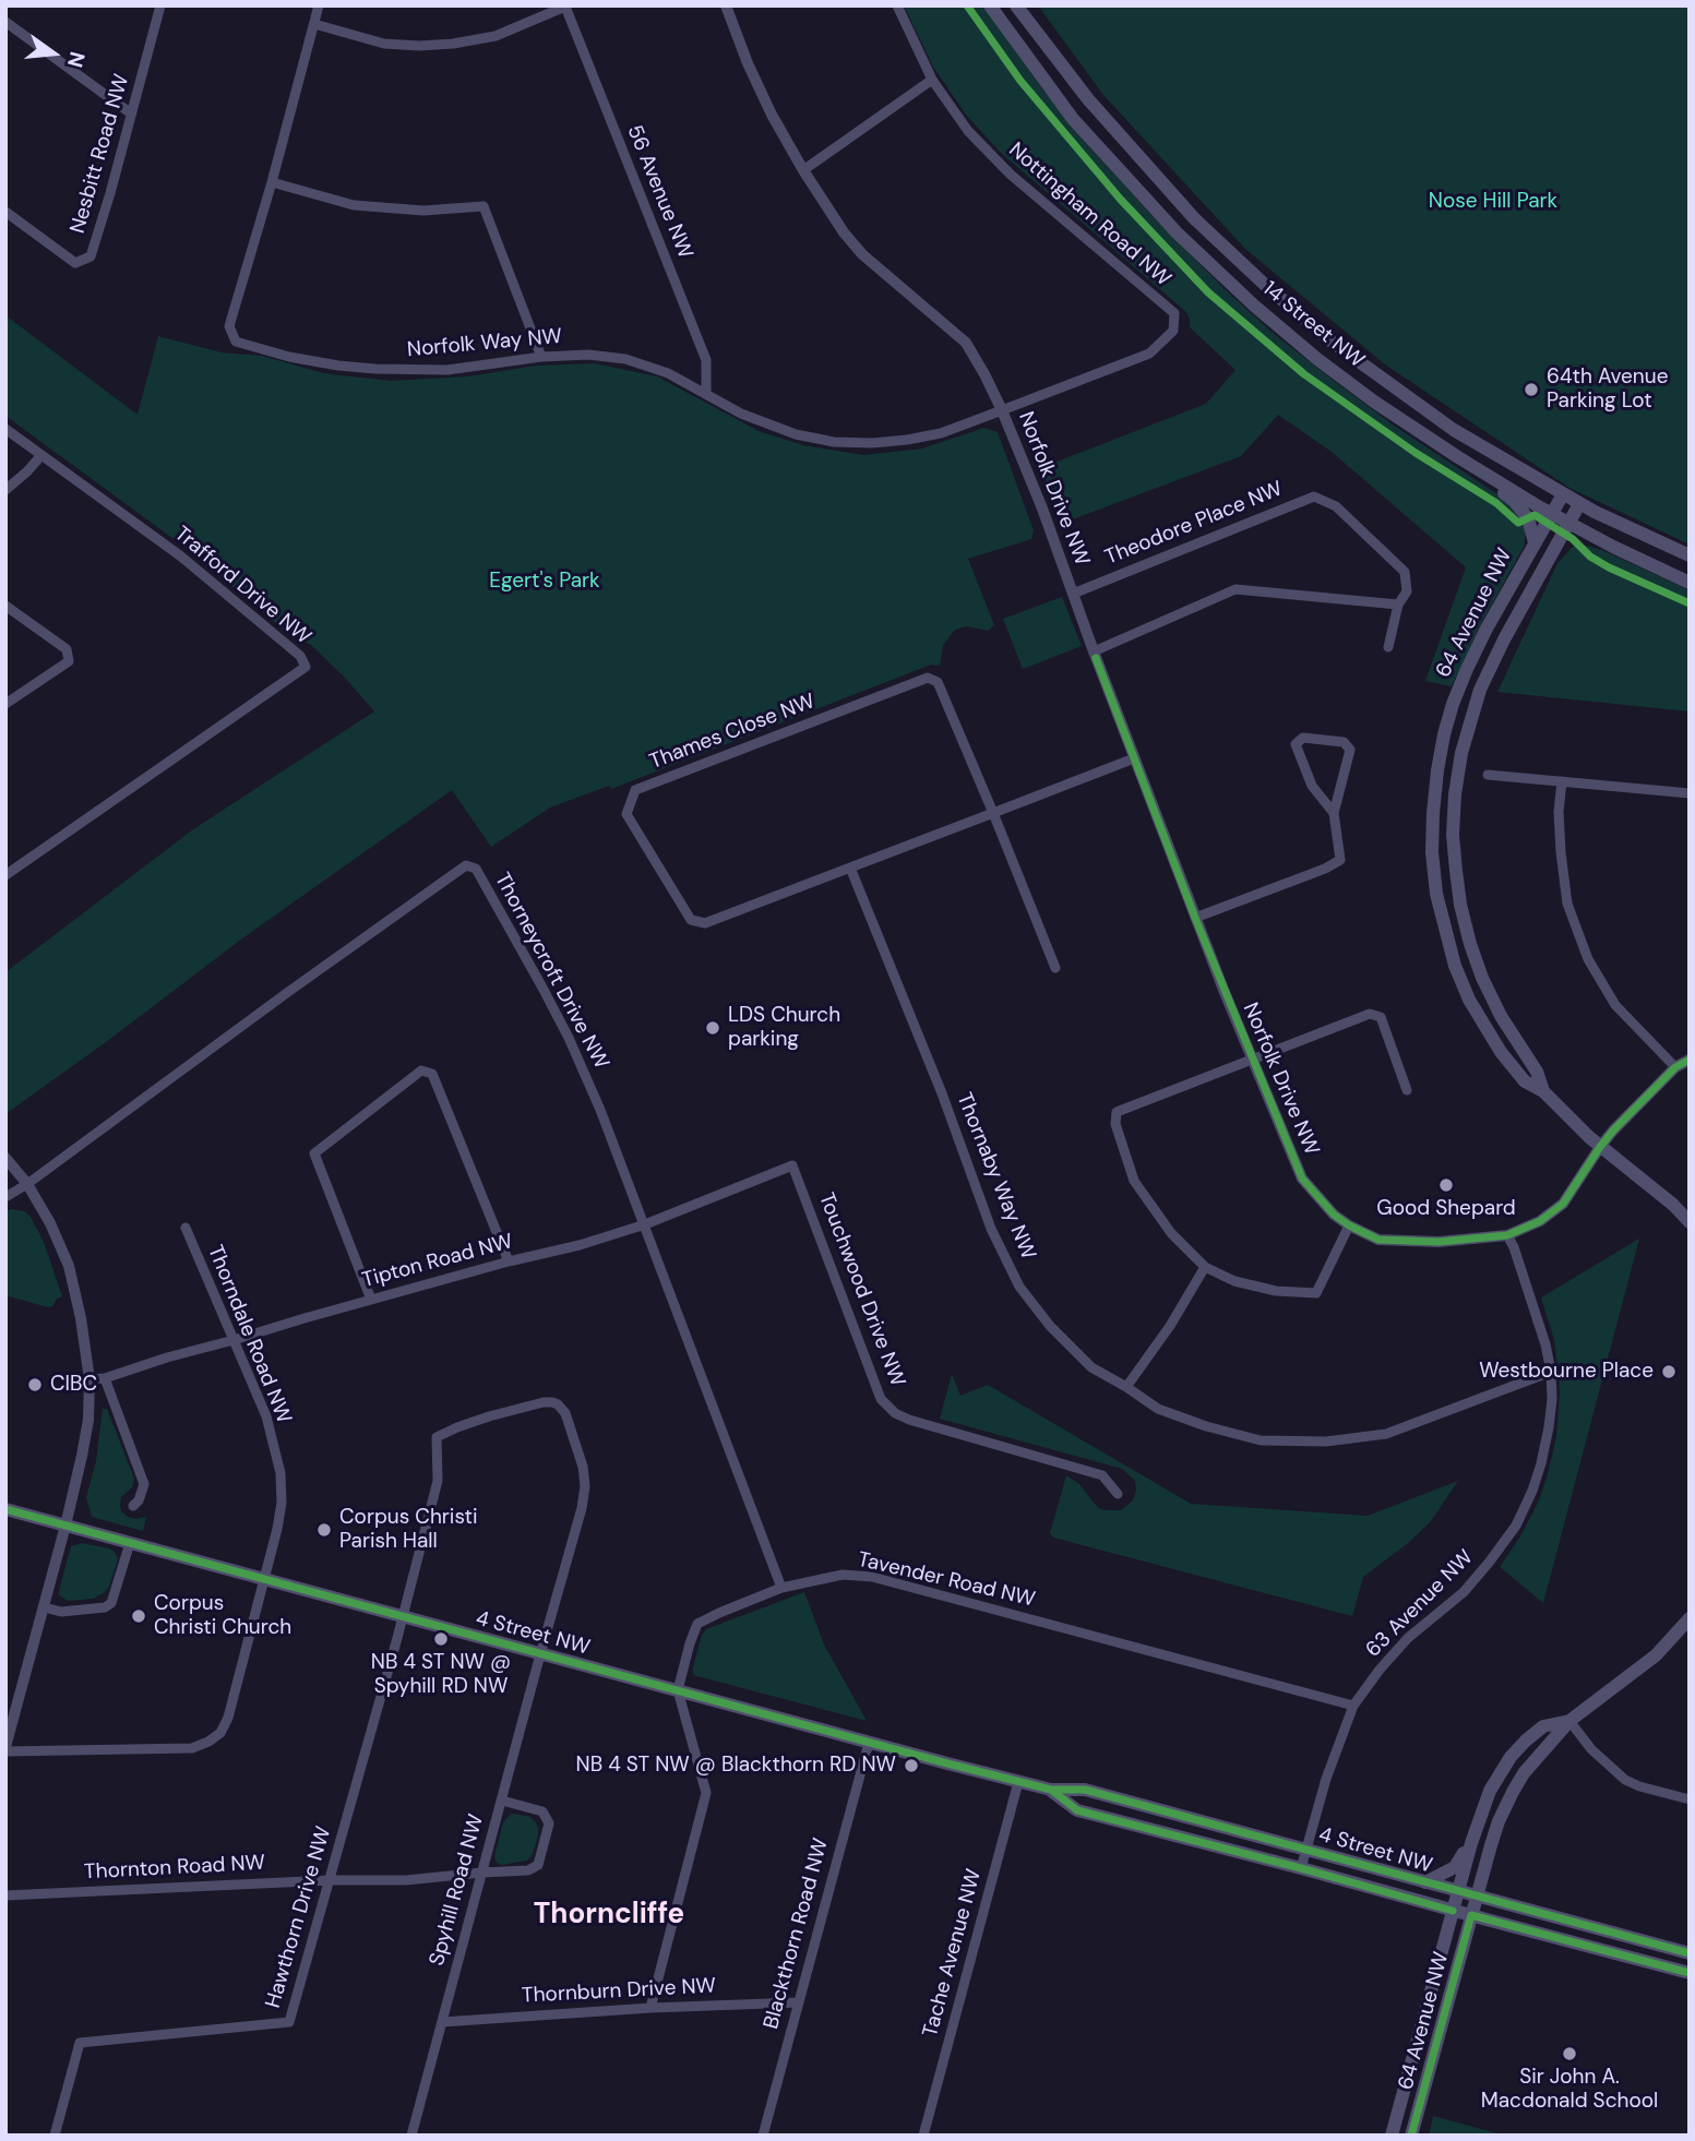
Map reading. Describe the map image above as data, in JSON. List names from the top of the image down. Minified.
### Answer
{"streets":{"main road":["14 Street NW","64 Avenue NW","4 Street NW"],"street":["Nesbitt Road NW","56 Avenue NW","Nottingham Road NW","Norfolk Way NW","Norfolk Drive NW","Theodore Place NW","Trafford Drive NW","Thames Close NW","Thorneycroft Drive NW","Thornaby Way NW","Tipton Road NW","Touchwood Drive NW","Thorndale Road NW","Tavender Road NW","63 Avenue NW","Thornton Road NW","Spyhill Road NW","Hawthorn Drive NW","Blackthorn Road NW","Tache Avenue NW","Thornburn Drive NW"]},"crossings":[["56 Avenue NW","Norfolk Way NW"],["Nottingham Road NW","Norfolk Way NW"],["Nottingham Road NW","Norfolk Drive NW"],["14 Street NW","64 Avenue NW"],["Norfolk Way NW","Norfolk Drive NW"],["Norfolk Drive NW","Theodore Place NW"],["Norfolk Drive NW","64 Avenue NW"],["Norfolk Drive NW","Thames Close NW"],["Norfolk Drive NW","63 Avenue NW"],["64 Avenue NW","4 Street NW"],["Thames Close NW","Thornaby Way NW"],["Thorneycroft Drive NW","Tipton Road NW"],["Thorneycroft Drive NW","Tavender Road NW"],["Thornaby Way NW","63 Avenue NW"],["Tipton Road NW","Touchwood Drive NW"],["Tipton Road NW","Thorndale Road NW"],["Thorndale Road NW","4 Street NW"],["Tavender Road NW","63 Avenue NW"],["Tavender Road NW","4 Street NW"],["Tavender Road NW","Thornburn Drive NW"],["63 Avenue NW","4 Street NW"],["4 Street NW","Spyhill Road NW"],["4 Street NW","Hawthorn Drive NW"],["4 Street NW","Blackthorn Road NW"],["4 Street NW","Tache Avenue NW"],["Thornton Road NW","Spyhill Road NW"],["Thornton Road NW","Hawthorn Drive NW"],["Spyhill Road NW","Hawthorn Drive NW"],["Spyhill Road NW","Thornburn Drive NW"],["Blackthorn Road NW","Thornburn Drive NW"]],"districts":["Thorncliffe"],"parks":["Nose Hill Park","Egert's Park"],"places":["64th Avenue Parking Lot","LDS Church parking","Good Shepard","Westbourne Place","CIBC","Corpus Christi Parish Hall","Corpus Christi Church","NB 4 ST NW @ Spyhill RD NW","NB 4 ST NW @ Blackthorn RD NW","Sir John A. Macdonald School"],"north":"right"}
